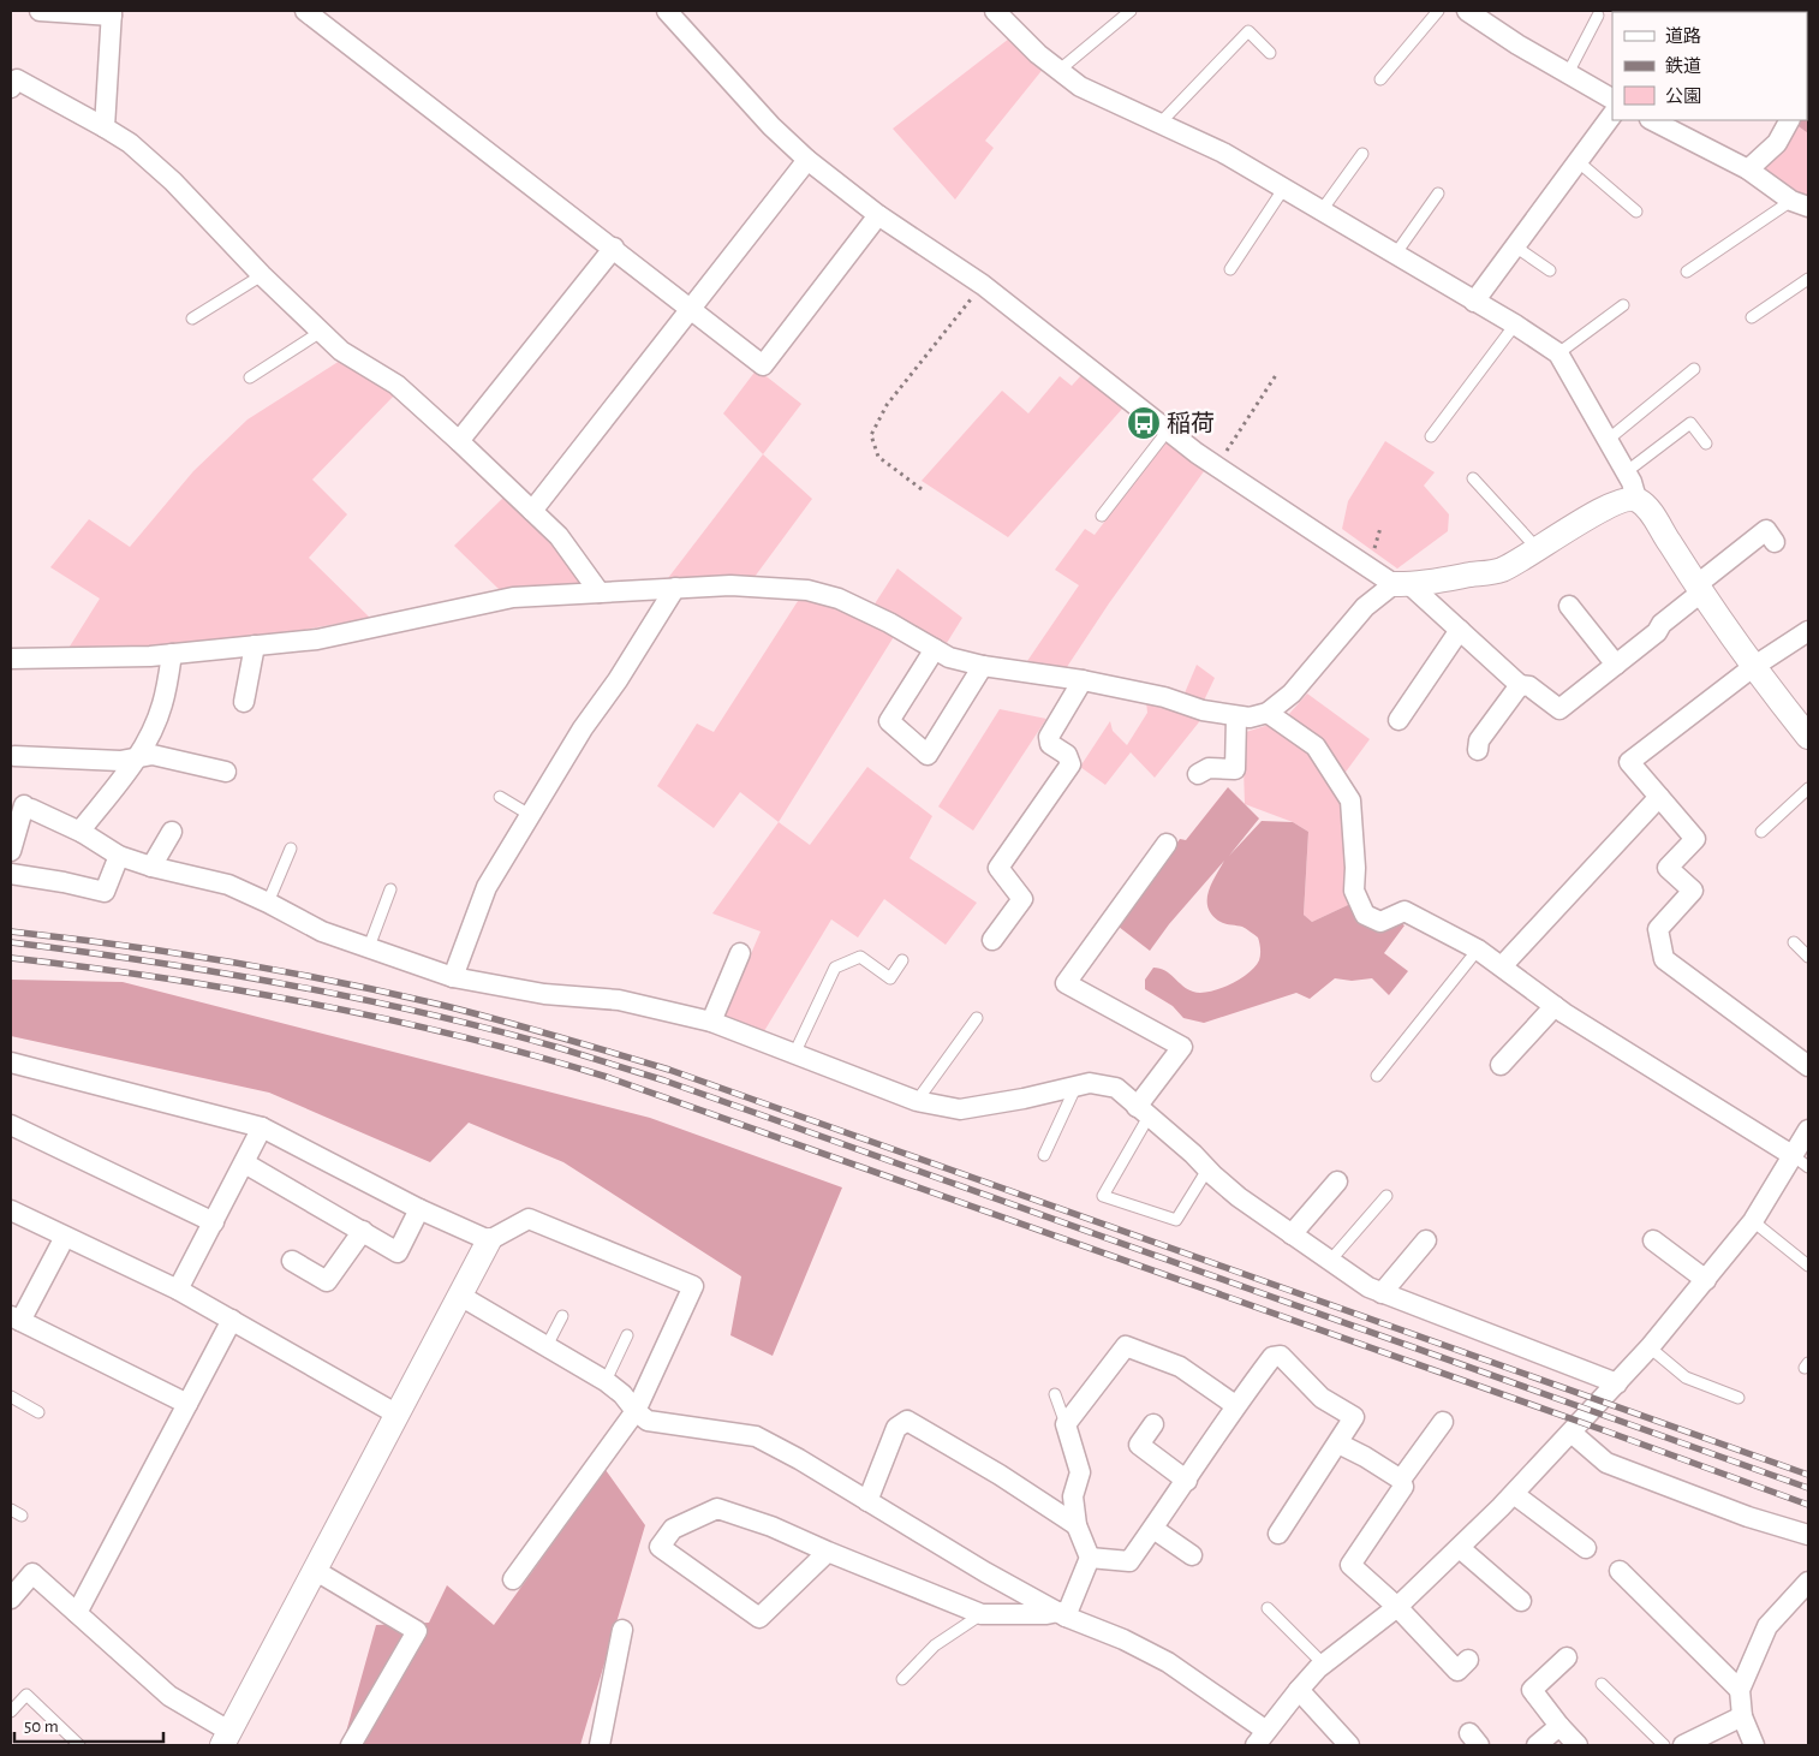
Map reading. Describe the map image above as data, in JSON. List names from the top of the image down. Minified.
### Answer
{"places":{"bus stop":["稲荷"]},"legend":["道路","鉄道","公園"],"scale_bar":"50 m"}
